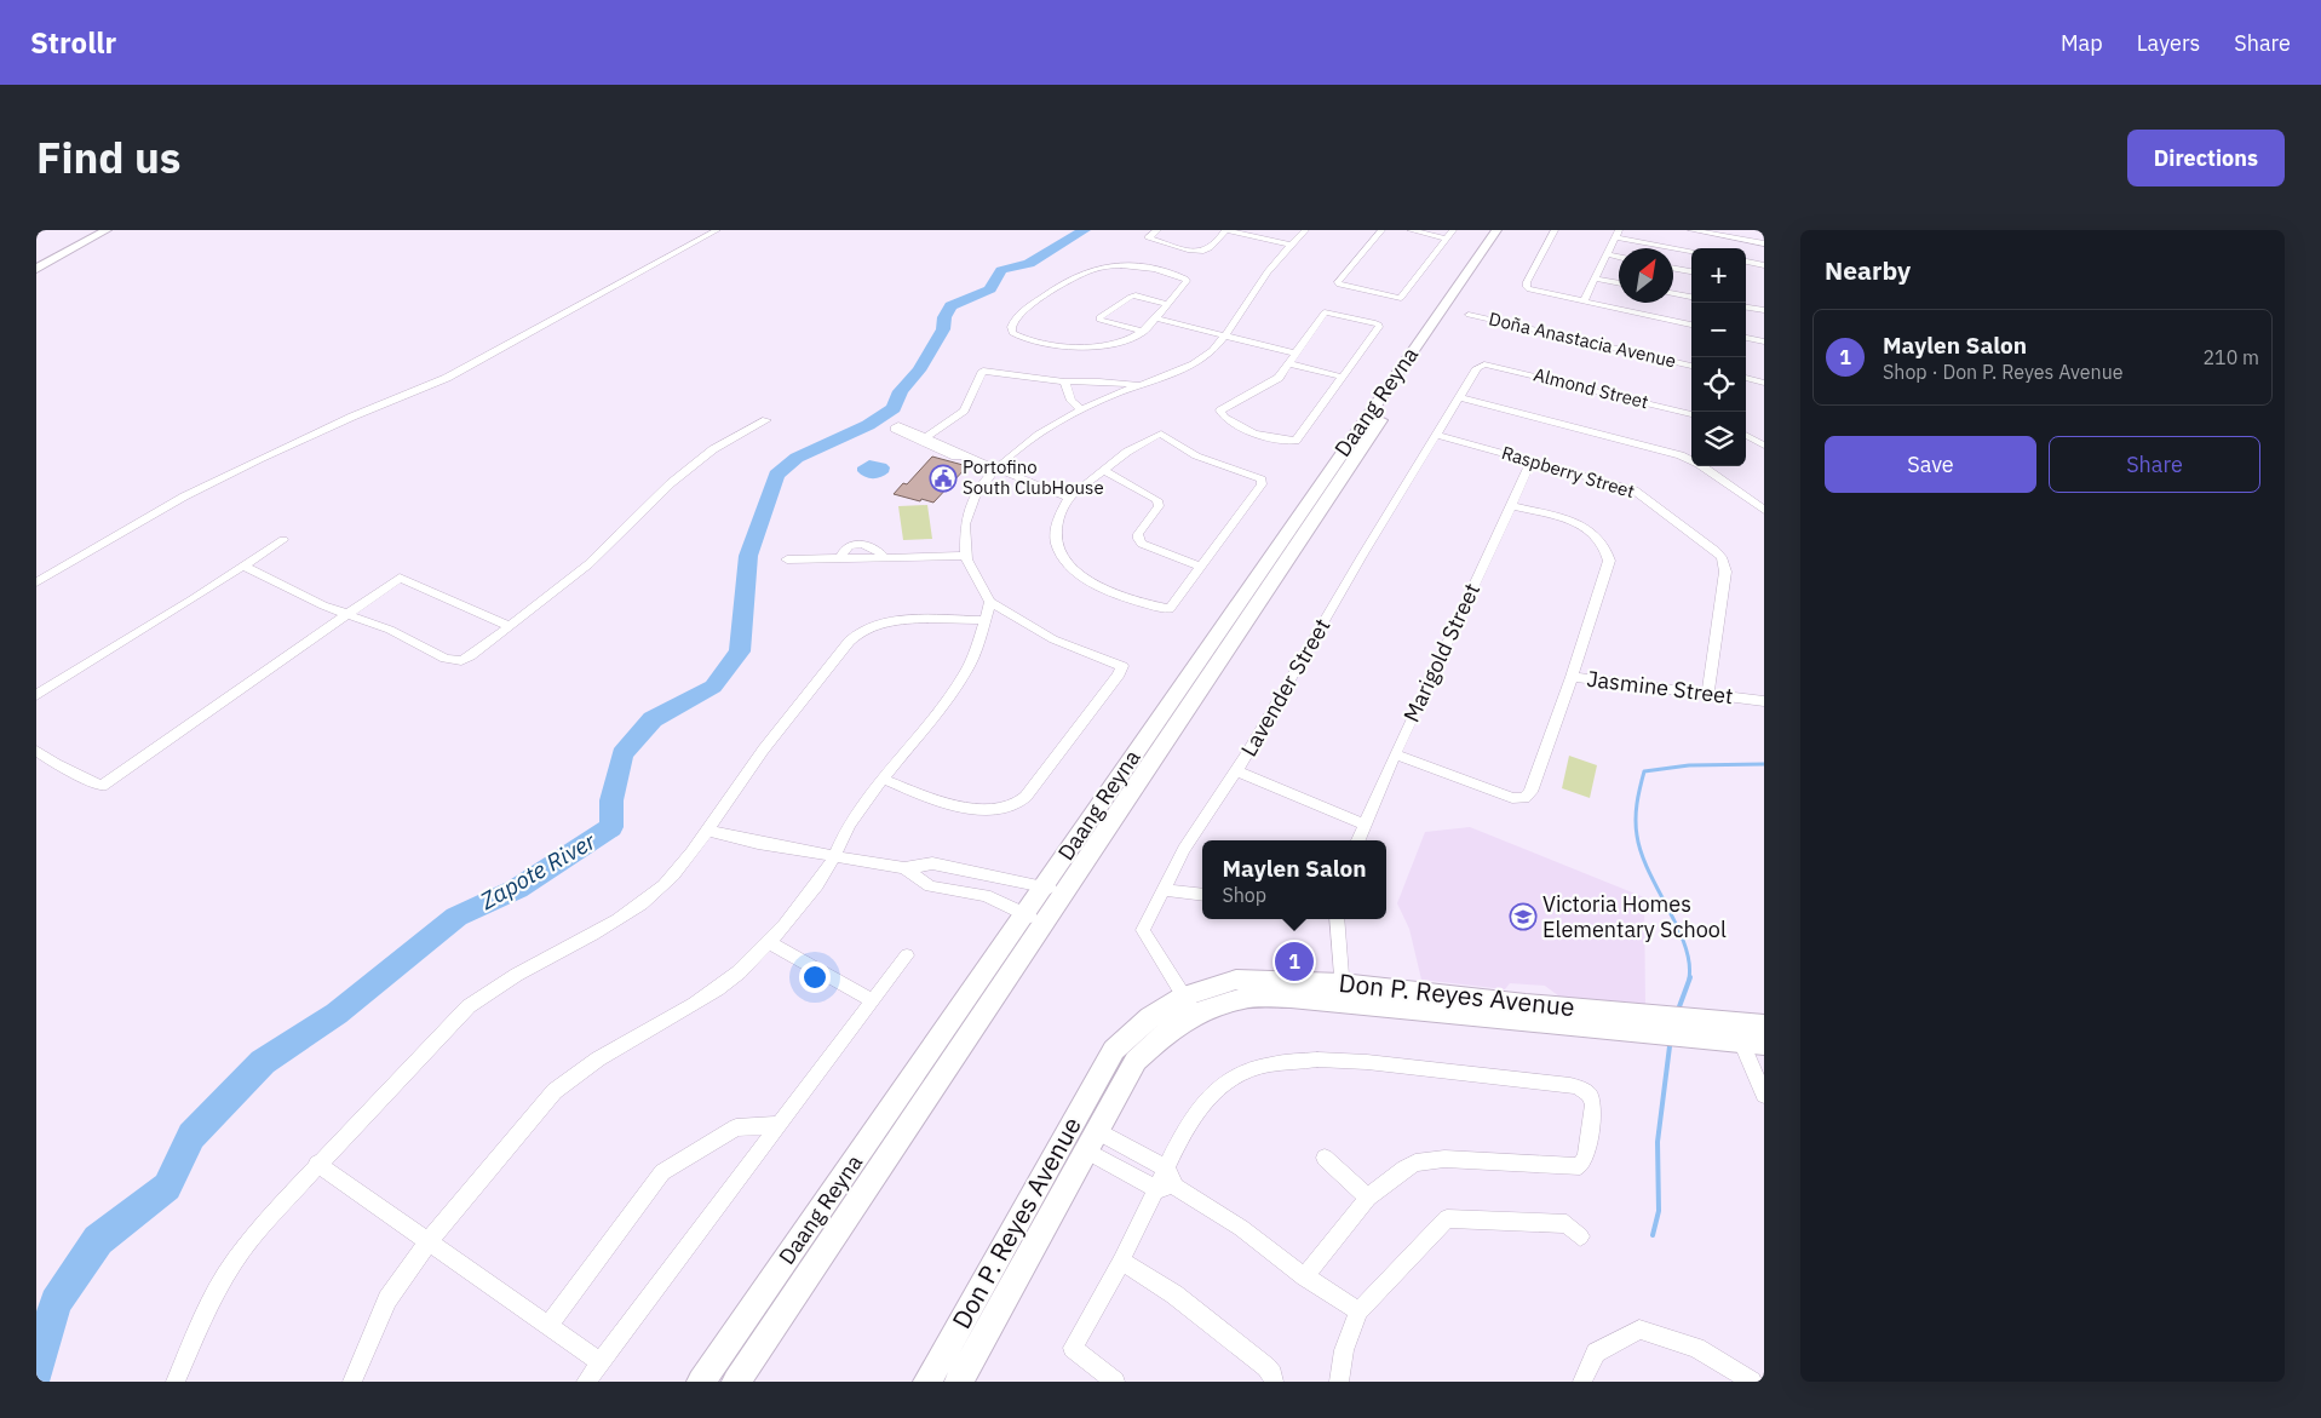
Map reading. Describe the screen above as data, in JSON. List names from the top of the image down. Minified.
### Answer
{"streets":{"main road":["Daang Reyna","Don P. Reyes Avenue"],"street":["Doña Anastacia Avenue","Almond Street","Raspberry Street","Marigold Street","Lavender Street","Jasmine Street"]},"crossings":[["Almond Street","Lavender Street"],["Raspberry Street","Marigold Street"],["Raspberry Street","Lavender Street"],["Raspberry Street","Jasmine Street"],["Marigold Street","Jasmine Street"],["Lavender Street","Don P. Reyes Avenue"]],"water":["Zapote River"],"places":{"public building":["Portofino South ClubHouse"],"school or university":["Victoria Homes Elementary School"]},"north":"top right","page":{"header":"Strollr","nav":["Map","Layers","Share"],"title":"Find us","buttons":["Directions",["Save","Share"]],"heading":"Nearby","map_buttons":["+","−"],"list":[{"mark":"1","name":"Maylen Salon","note":"Shop · Don P. Reyes Avenue","value":"210 m"}],"popup":["Maylen Salon","Shop"],"pins":"1"}}
